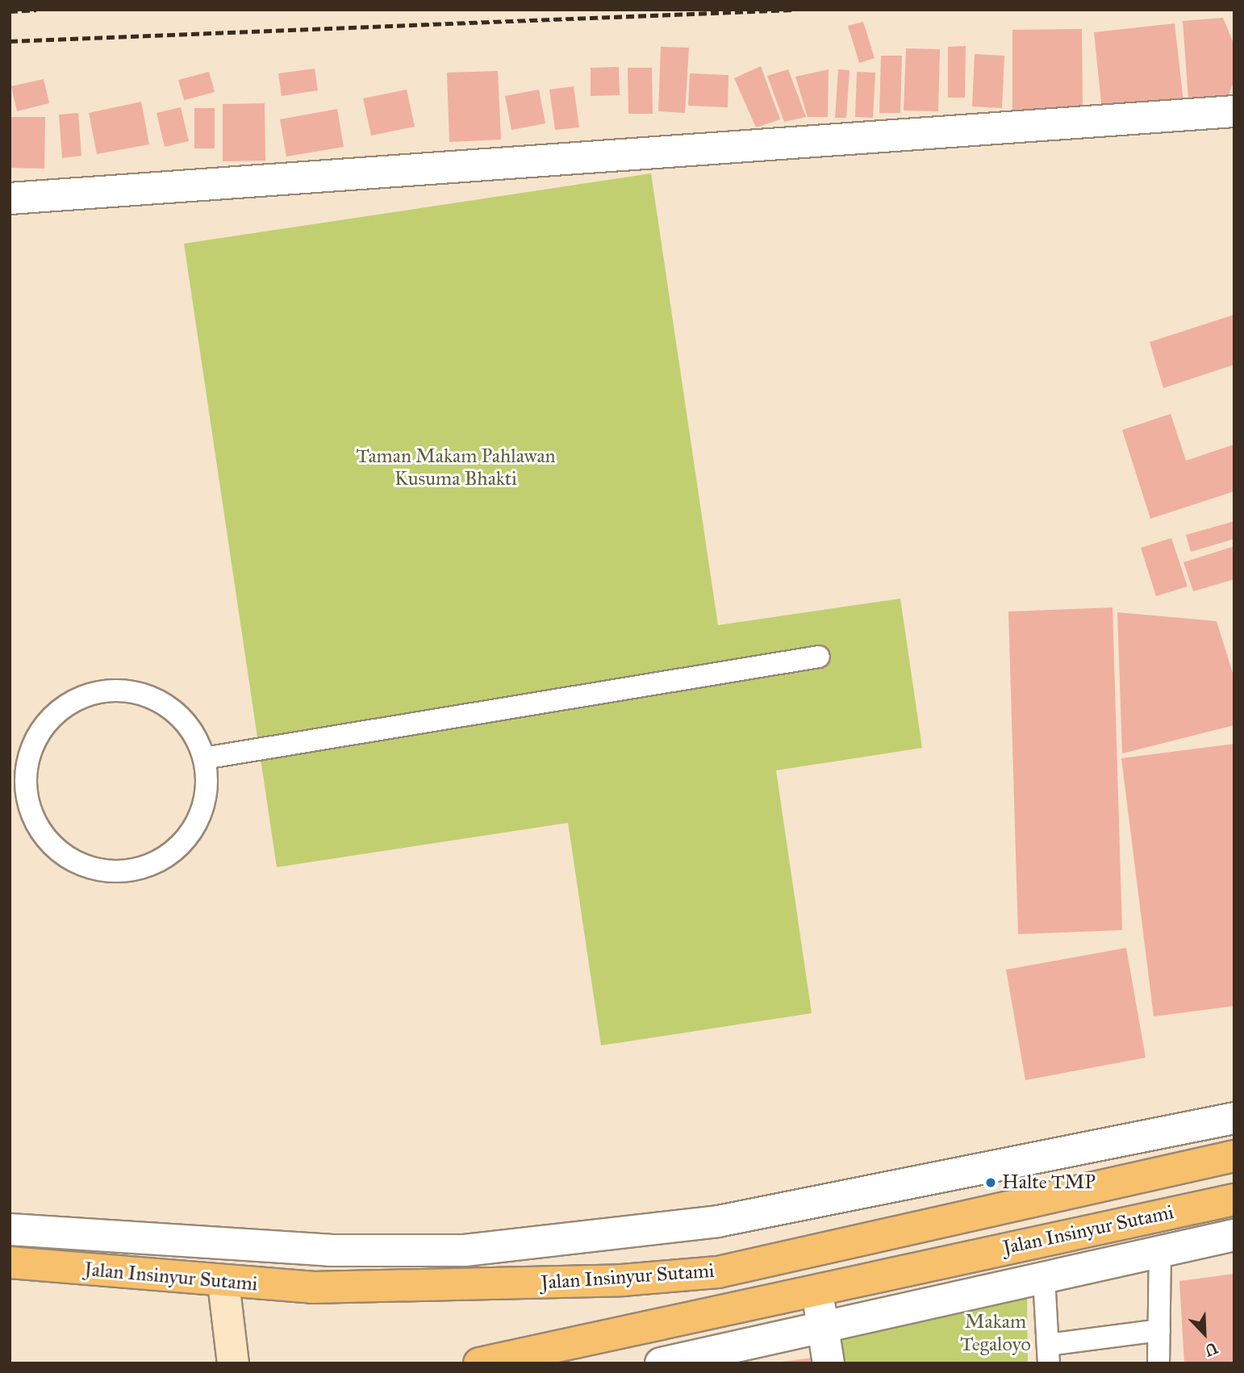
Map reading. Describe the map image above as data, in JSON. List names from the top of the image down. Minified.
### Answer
{"streets":{"highway":["Jalan Insinyur Sutami"]},"parks":["Taman Makam Pahlawan Kusuma Bhakti","Makam Tegaloyo"],"places":["Halte TMP"],"north":"bottom right"}
